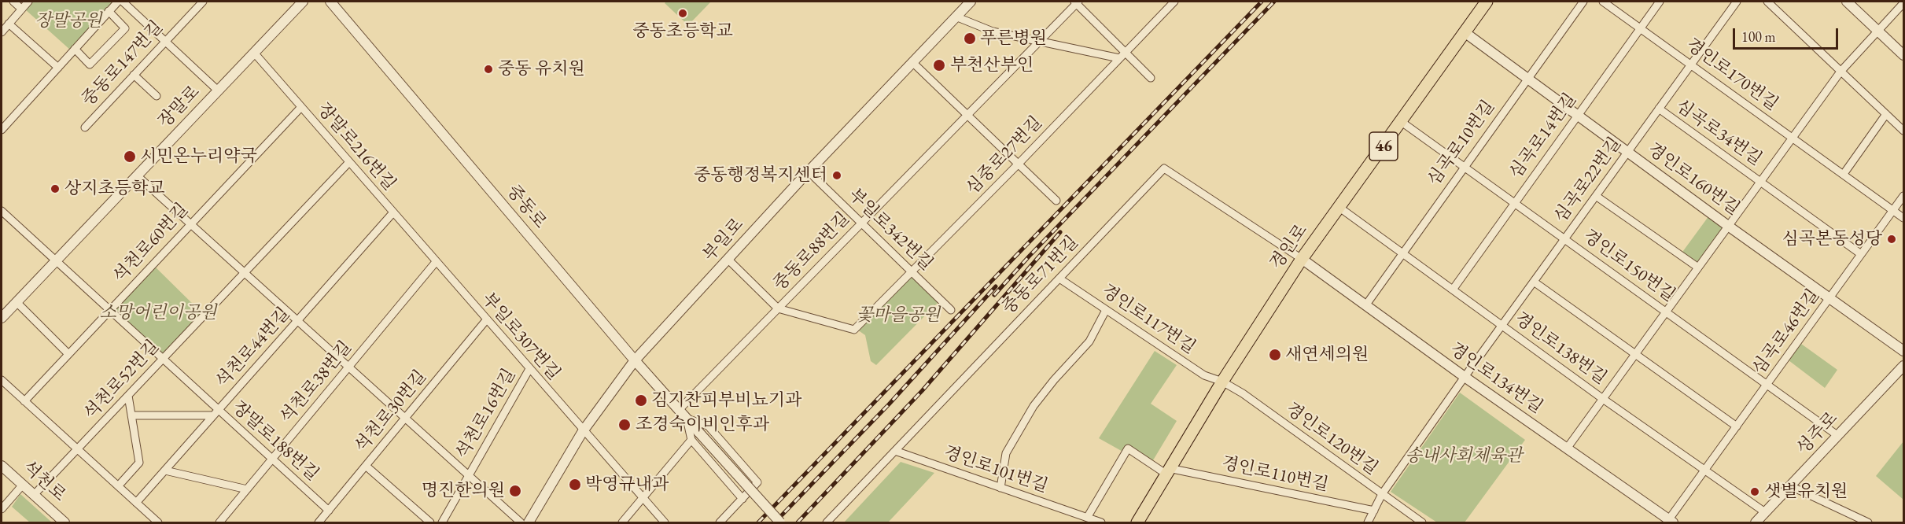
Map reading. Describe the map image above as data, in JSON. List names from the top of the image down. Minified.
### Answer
{"streets":{"main road":["46","경인로"],"street":["중동로147번길","경인로170번길","장말로","심곡로34번길","심곡로14번길","심곡로10번길","장말로216번길","심중로27번길","경인로160번길","심곡로22번길","중동로","부일로342번길","부일로","석천로60번길","중동로88번길","경인로150번길","중동로71번길","경인로117번길","심곡로46번길","부일로307번길","석천로44번길","경인로138번길","경인로134번길","석천로52번길","석천로38번길","석천로30번길","석천로16번길","성주로","경인로120번길","장말로188번길","경인로101번길","경인로110번길","석천로"]},"crossings":[["경인로170번길","심곡로34번길"],["경인로170번길","심곡로14번길"],["경인로170번길","심곡로22번길"],["경인로170번길","심곡로46번길"],["장말로","장말로216번길"],["장말로","장말로188번길"],["심곡로34번길","경인로160번길"],["심곡로34번길","심곡로22번길"],["심곡로34번길","경인로150번길"],["심곡로34번길","경인로138번길"],["심곡로34번길","경인로134번길"],["심곡로14번길","경인로160번길"],["심곡로14번길","경인로150번길"],["심곡로14번길","경인로138번길"],["심곡로10번길","경인로160번길"],["심곡로10번길","경인로150번길"],["심곡로10번길","경인로138번길"],["심곡로10번길","경인로134번길"],["장말로216번길","석천로60번길"],["장말로216번길","부일로307번길"],["장말로216번길","석천로44번길"],["장말로216번길","석천로52번길"],["장말로216번길","석천로38번길"],["심중로27번길","부일로342번길"],["심중로27번길","중동로88번길"],["경인로160번길","심곡로22번길"],["경인로160번길","경인로"],["경인로160번길","심곡로46번길"],["심곡로22번길","경인로150번길"],["심곡로22번길","경인로138번길"],["심곡로22번길","경인로134번길"],["심곡로22번길","경인로120번길"],["심곡로22번길","경인로110번길"],["중동로","부일로"],["중동로","중동로88번길"],["부일로342번길","부일로"],["부일로342번길","중동로88번길"],["부일로","부일로307번길"],["석천로60번길","장말로188번길"],["경인로","경인로150번길"],["경인로","중동로71번길"],["경인로","경인로117번길"],["경인로","경인로138번길"],["경인로","경인로134번길"],["경인로","경인로120번길"],["경인로","경인로110번길"],["경인로150번길","심곡로46번길"],["경인로150번길","성주로"],["중동로71번길","경인로117번길"],["중동로71번길","경인로134번길"],["중동로71번길","경인로101번길"],["경인로117번길","경인로120번길"],["심곡로46번길","경인로138번길"],["심곡로46번길","경인로134번길"],["부일로307번길","석천로38번길"],["부일로307번길","석천로30번길"],["부일로307번길","석천로16번길"],["석천로44번길","장말로188번길"],["경인로138번길","성주로"],["석천로52번길","장말로188번길"],["석천로52번길","석천로"],["석천로38번길","장말로188번길"],["석천로30번길","장말로188번길"]],"parks":["장말공원","소망어린이공원","꽃마을공원","송내사회체육관"],"places":["중동초등학교","푸른병원","부천산부인","중동 유치원","시민온누리약국","중동행정복지센터","상지초등학교","심곡본동성당","새연세의원","김기찬피부비뇨기과","조경숙이비인후과","박영규내과","명진한의원","샛별유치원"],"scale_bar":"100 m"}
